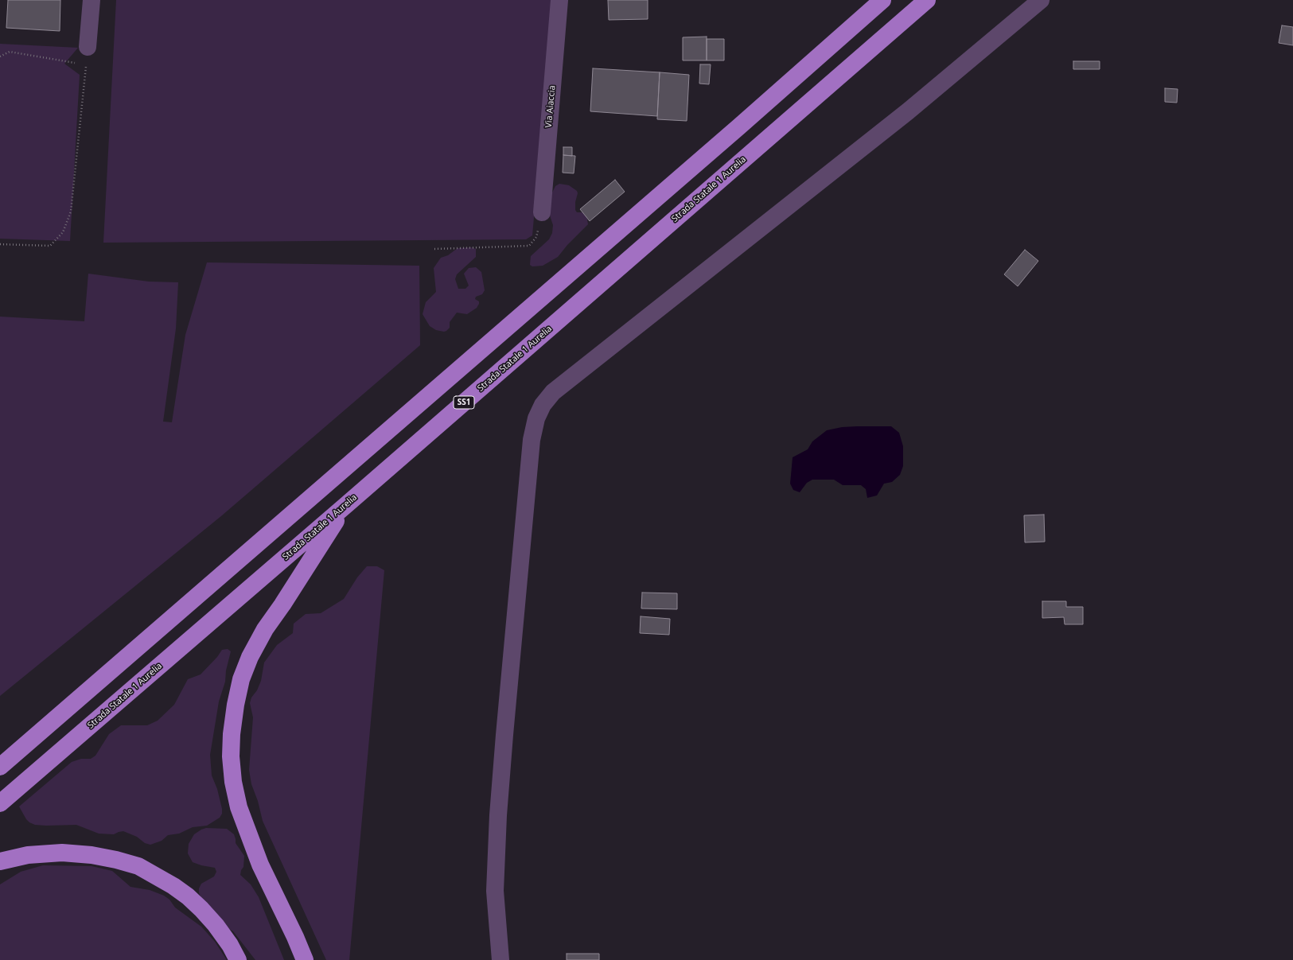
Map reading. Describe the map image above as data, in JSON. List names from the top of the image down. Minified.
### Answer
{"streets":{"highway":["Strada Statale 1 Aurelia","SS1"],"street":["Via Aiaccia"]}}
